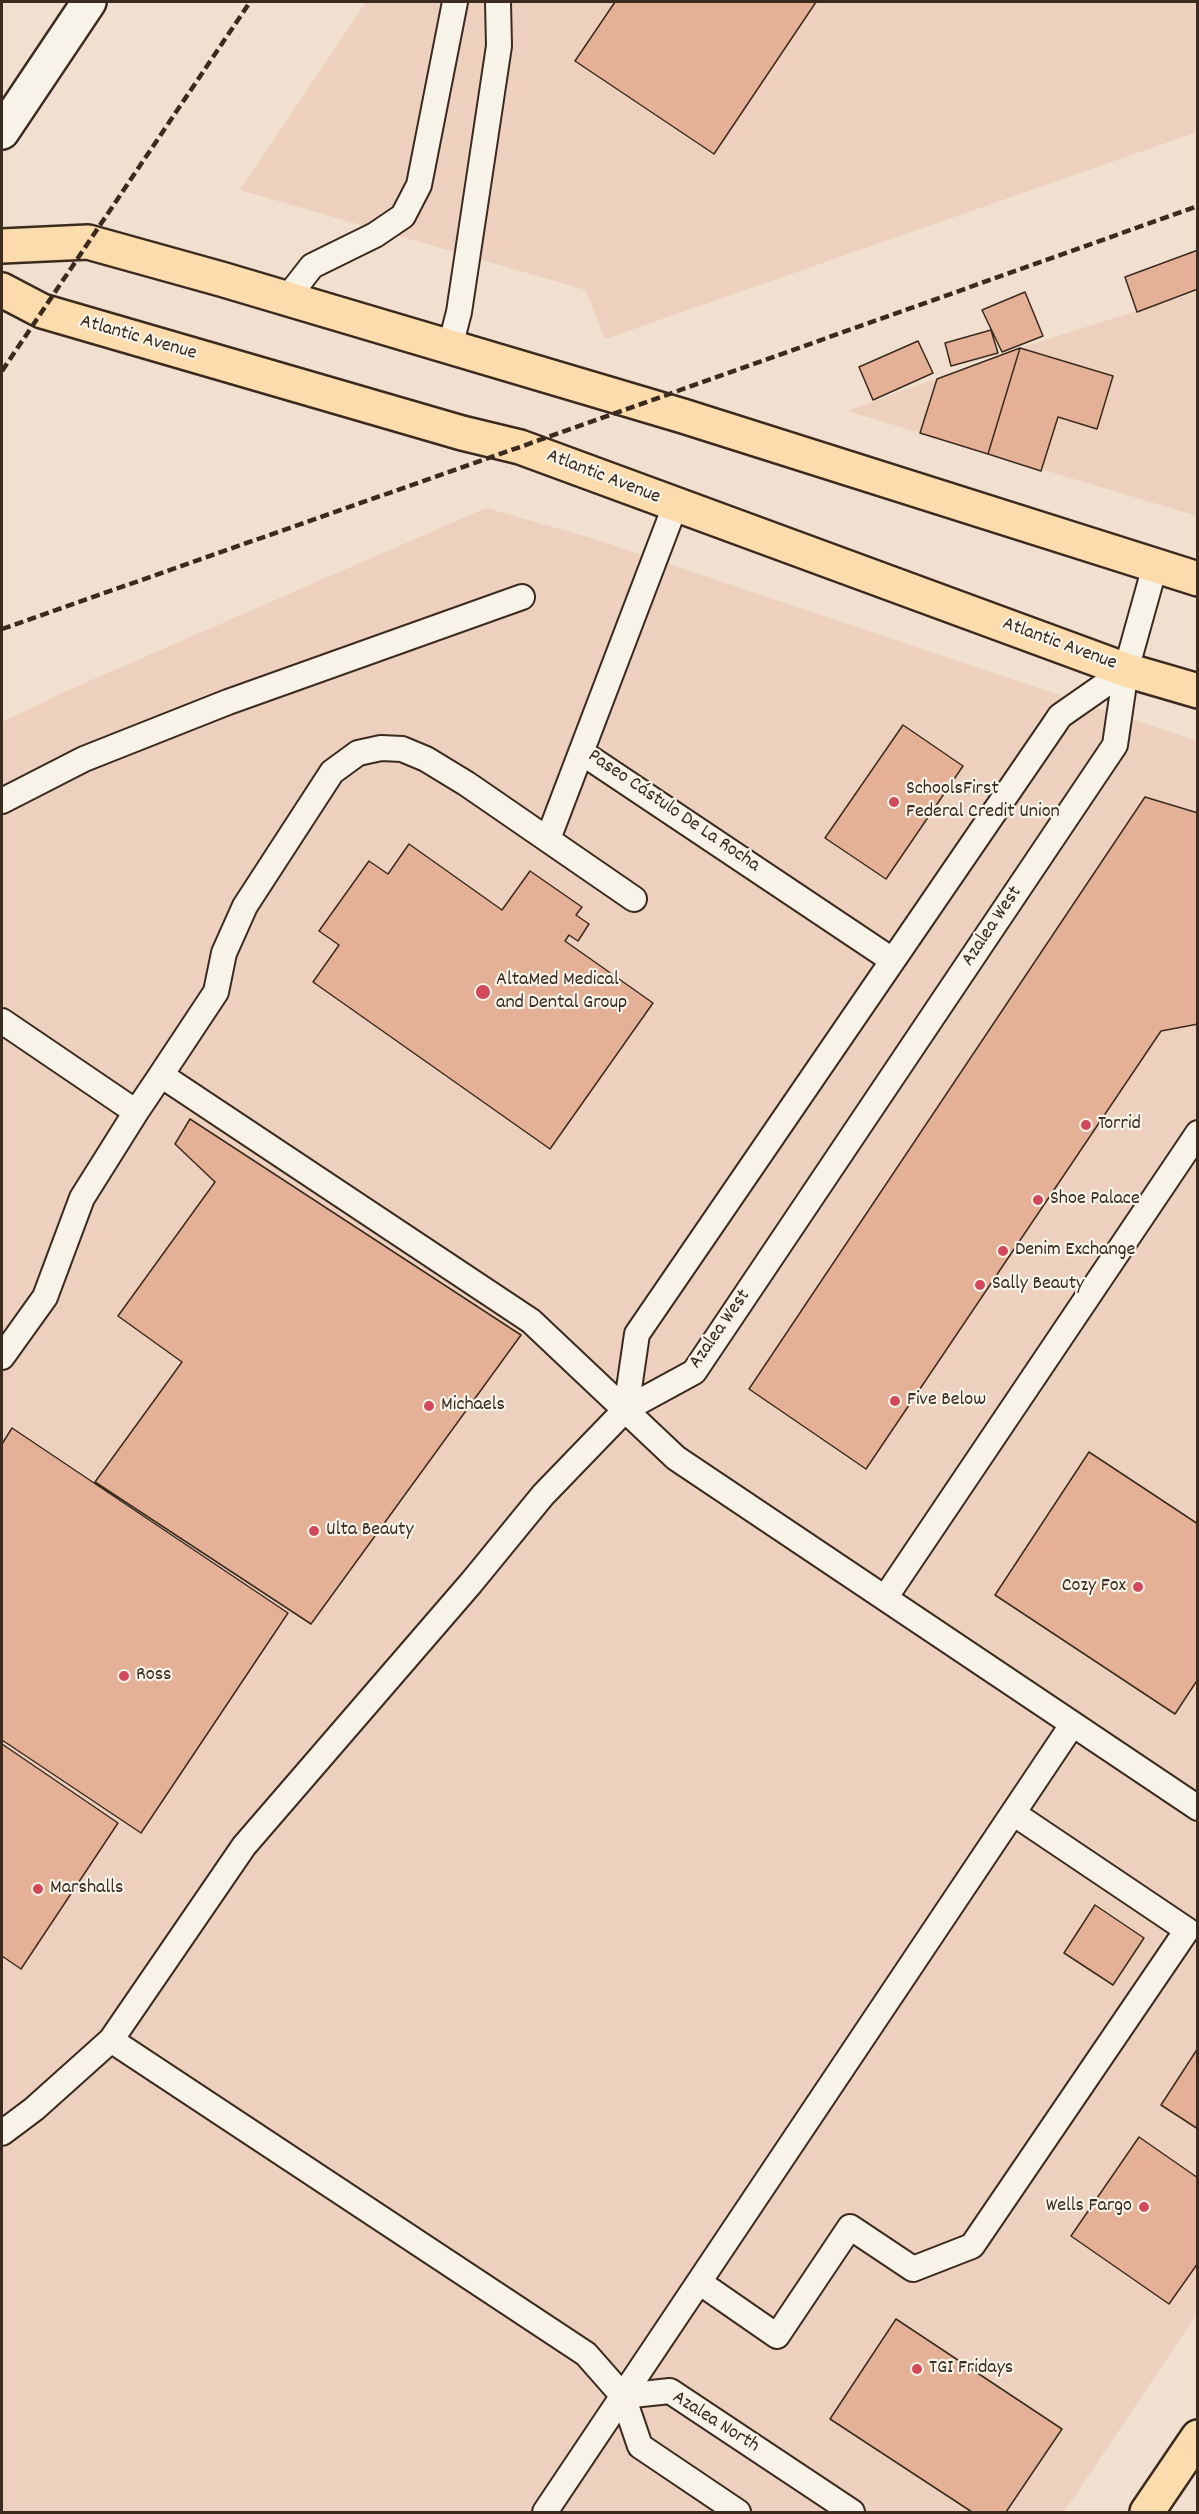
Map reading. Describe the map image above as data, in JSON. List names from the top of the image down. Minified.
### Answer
{"streets":{"main road":["Atlantic Avenue"],"lane":["Paseo Cástulo De La Rocha","Azalea West","Azalea North"]},"crossings":[["Atlantic Avenue","Paseo Cástulo De La Rocha"],["Atlantic Avenue","Azalea West"]],"places":["SchoolsFirst Federal Credit Union","AltaMed Medical and Dental Group","Torrid","Shoe Palace","Denim Exchange","Sally Beauty","Five Below","Michaels","Ulta Beauty","Cozy Fox","Ross","Marshalls","Wells Fargo","TGI Fridays"]}
